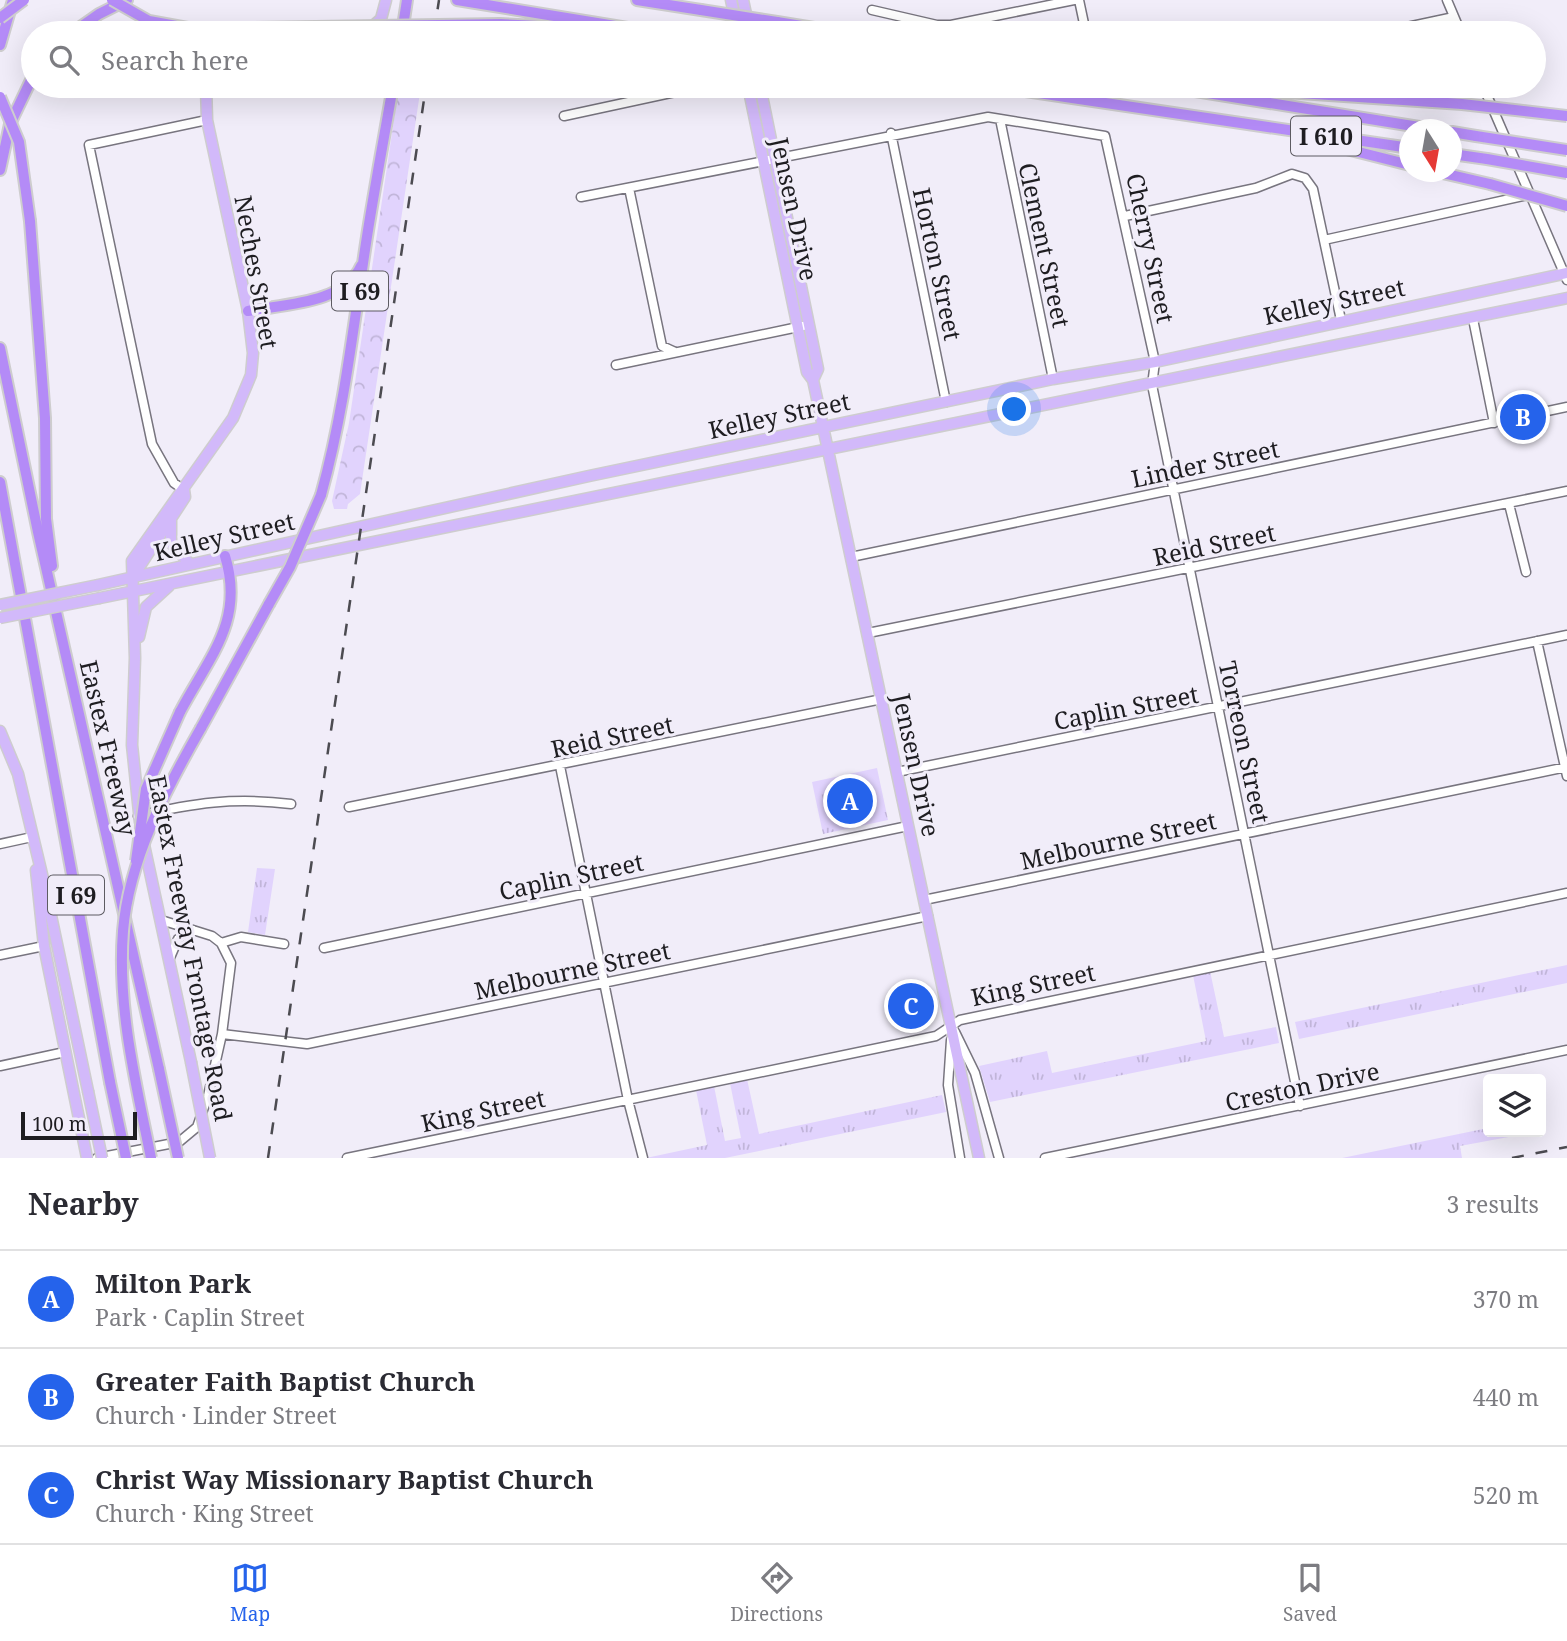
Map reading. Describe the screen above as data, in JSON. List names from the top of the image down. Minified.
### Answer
{"streets":{"highway":["I 610","I 69","Eastex Freeway"],"main road":["Jensen Drive","Neches Street","Kelley Street","Eastex Freeway Frontage Road"],"street":["Clement Street","Cherry Street","Horton Street","Linder Street","Reid Street","Caplin Street","Torreon Street","Melbourne Street","King Street","Creston Drive"]},"crossings":[["Jensen Drive","Kelley Street"],["Jensen Drive","Linder Street"],["Jensen Drive","Reid Street"],["Jensen Drive","Caplin Street"],["Jensen Drive","Melbourne Street"],["Jensen Drive","King Street"],["Clement Street","Cherry Street"],["Clement Street","Kelley Street"],["Cherry Street","Kelley Street"],["Cherry Street","Torreon Street"],["Horton Street","Kelley Street"],["Neches Street","Kelley Street"],["Neches Street","Eastex Freeway Frontage Road"],["Kelley Street","Torreon Street"],["Kelley Street","Eastex Freeway Frontage Road"],["Linder Street","Torreon Street"],["Reid Street","Torreon Street"],["Caplin Street","Torreon Street"],["Torreon Street","Melbourne Street"],["Torreon Street","King Street"],["Torreon Street","Creston Drive"]],"scale_bar":"100 m","north":"bottom","page":{"search":"Search here","pins":["B","A","C"],"scale":"100 m","heading":["Nearby","3 results"],"list":[{"mark":"A","name":"Milton Park","note":"Park · Caplin Street","value":"370 m"},{"mark":"B","name":"Greater Faith Baptist Church","note":"Church · Linder Street","value":"440 m"},{"mark":"C","name":"Christ Way Missionary Baptist Church","note":"Church · King Street","value":"520 m"}],"nav":["Map","Directions","Saved"]}}
